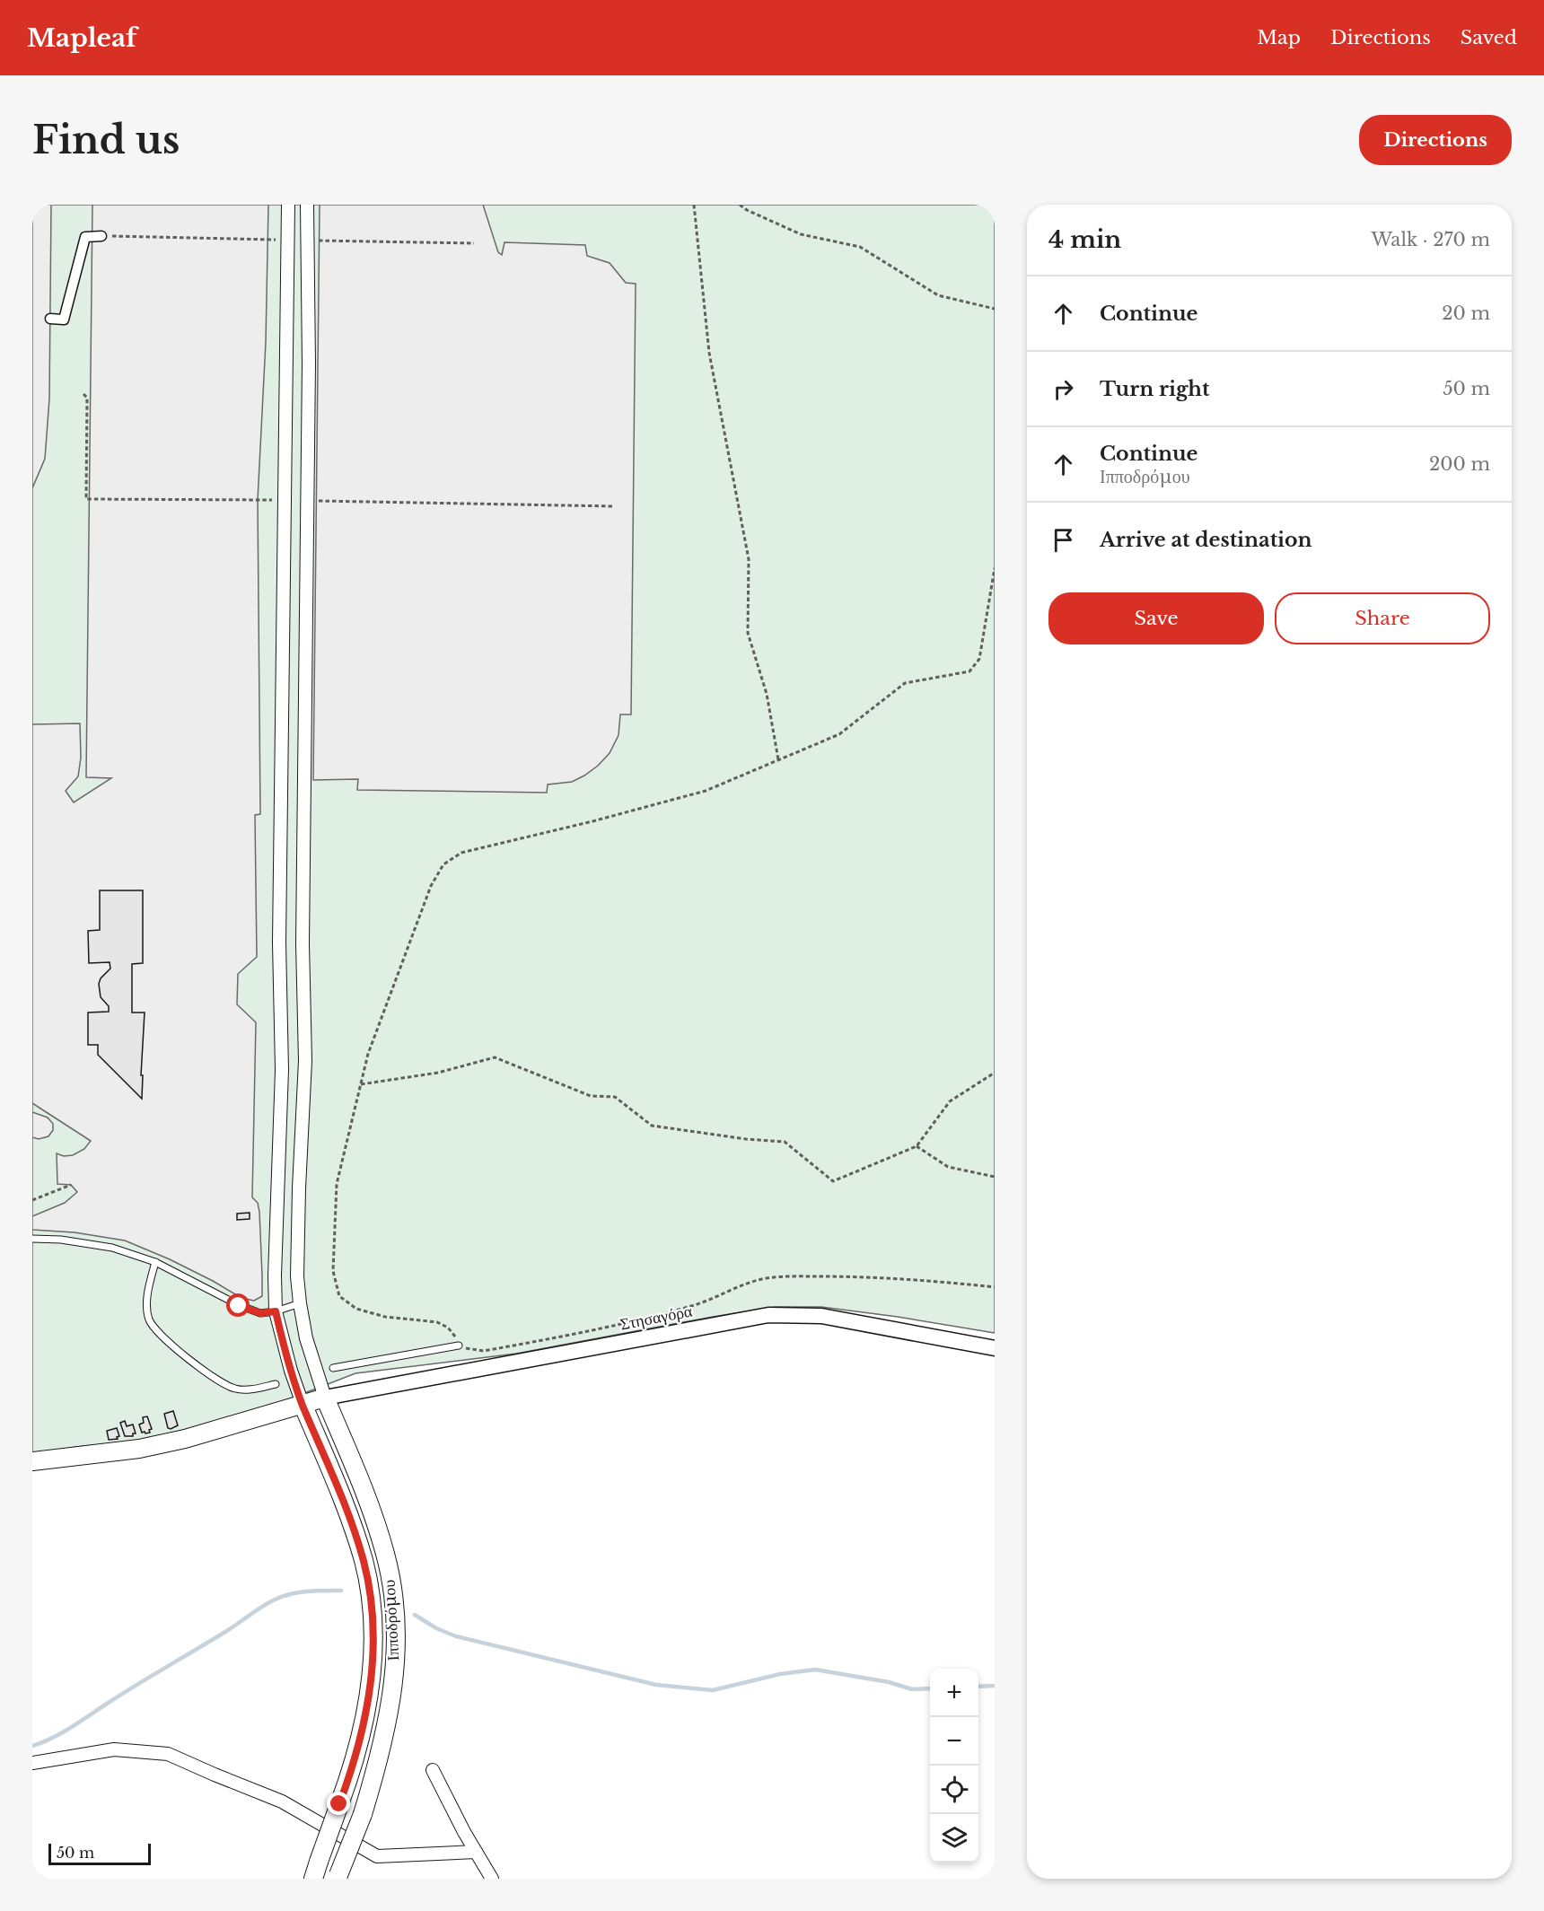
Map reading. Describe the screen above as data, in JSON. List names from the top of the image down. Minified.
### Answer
{"streets":{"main road":["Ιπποδρόμου"],"street":["Στησαγόρα"]},"crossings":[["Στησαγόρα","Ιπποδρόμου"]],"scale_bar":"50 m","page":{"header":"Mapleaf","nav":["Map","Directions","Saved"],"buttons":["Directions",["Save","Share"]],"title":"Find us","heading":["4 min","Walk · 270 m"],"list":[["Continue","20 m"],["Turn right","50 m"],["Continue","Ιπποδρόμου","200 m"],"Arrive at destination"],"map_buttons":["+","−"],"scale":"50 m"}}
